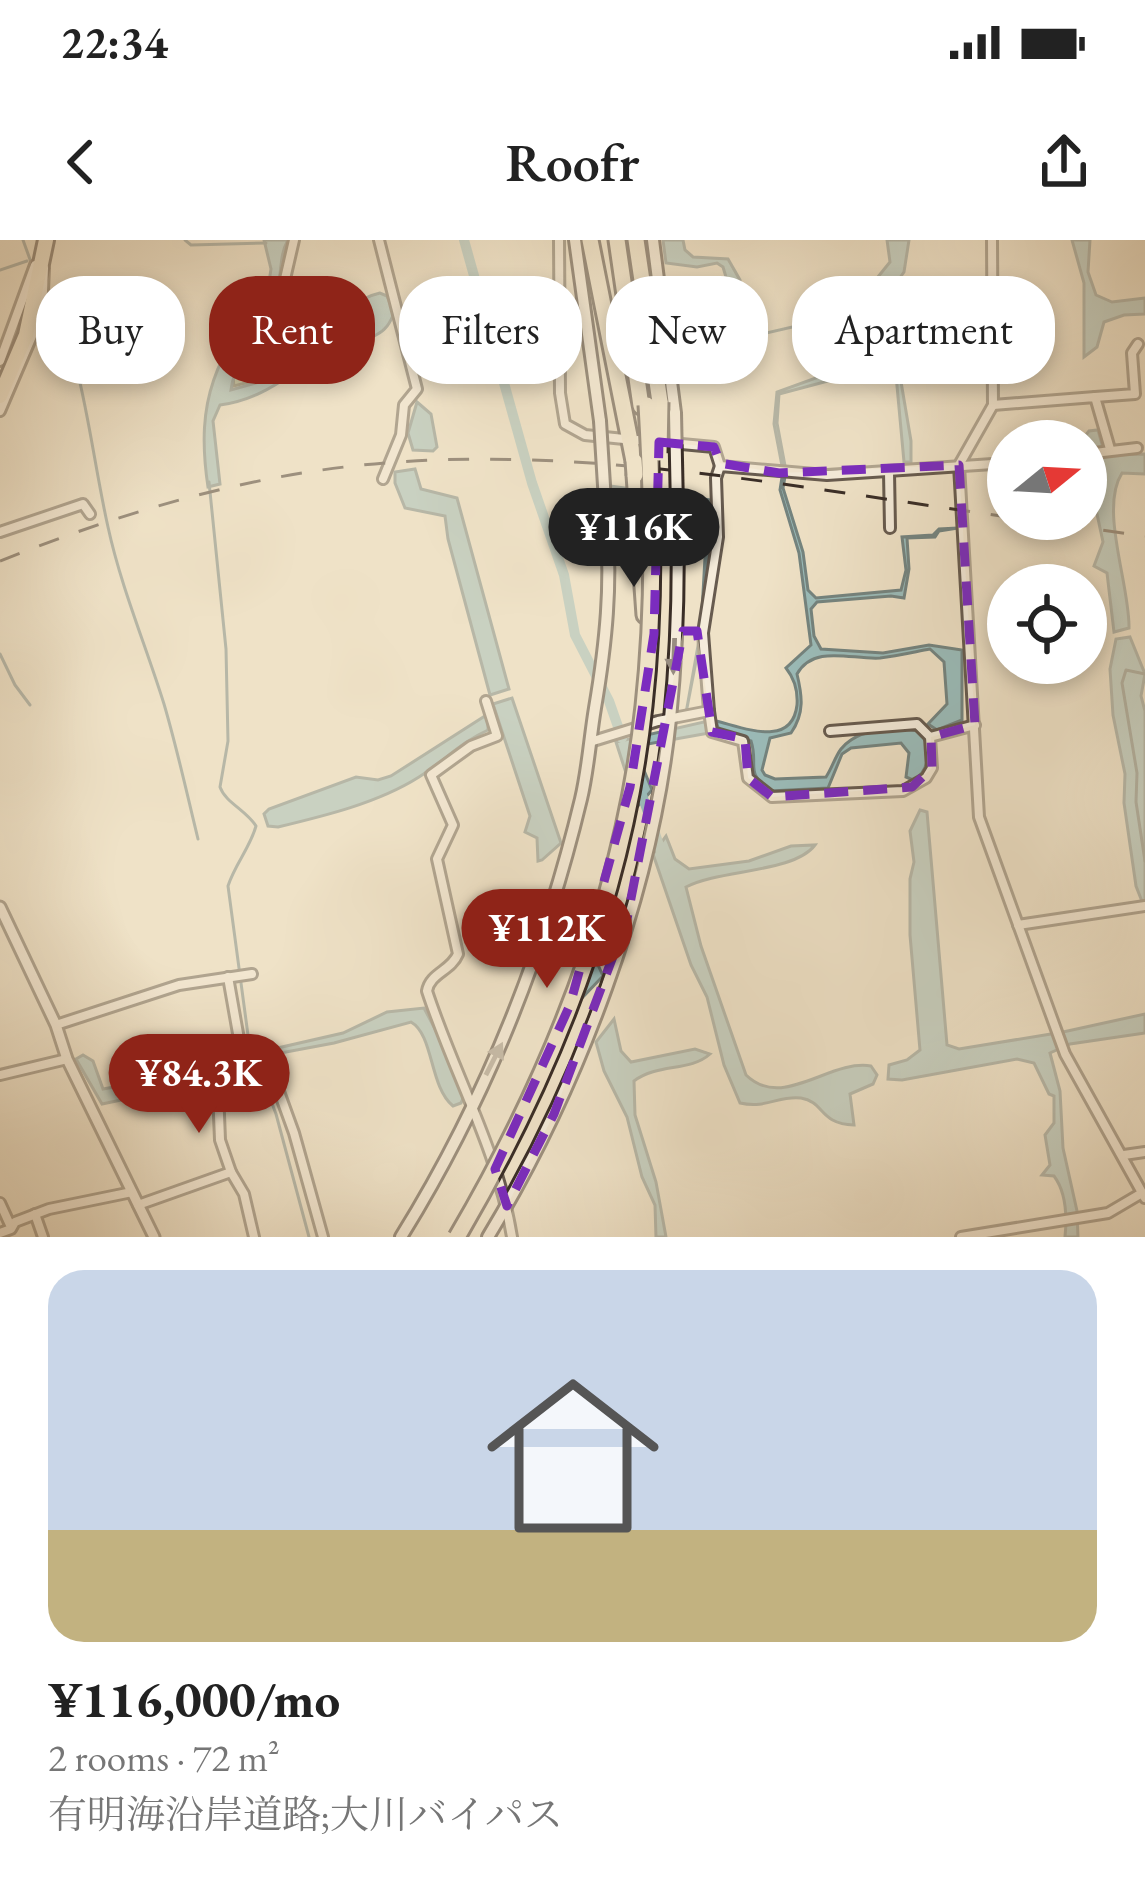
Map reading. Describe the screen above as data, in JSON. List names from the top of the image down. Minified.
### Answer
{"north":"right","page":{"status":"22:34","header":"Roofr","chip":["Buy","Rent","Filters","New","Apartment"],"price":["¥116K","¥112K","¥84.3K"],"list":[{"name":"¥116,000/mo","note":"2 rooms · 72 m² · 有明海沿岸道路;大川バイパス"}]}}
